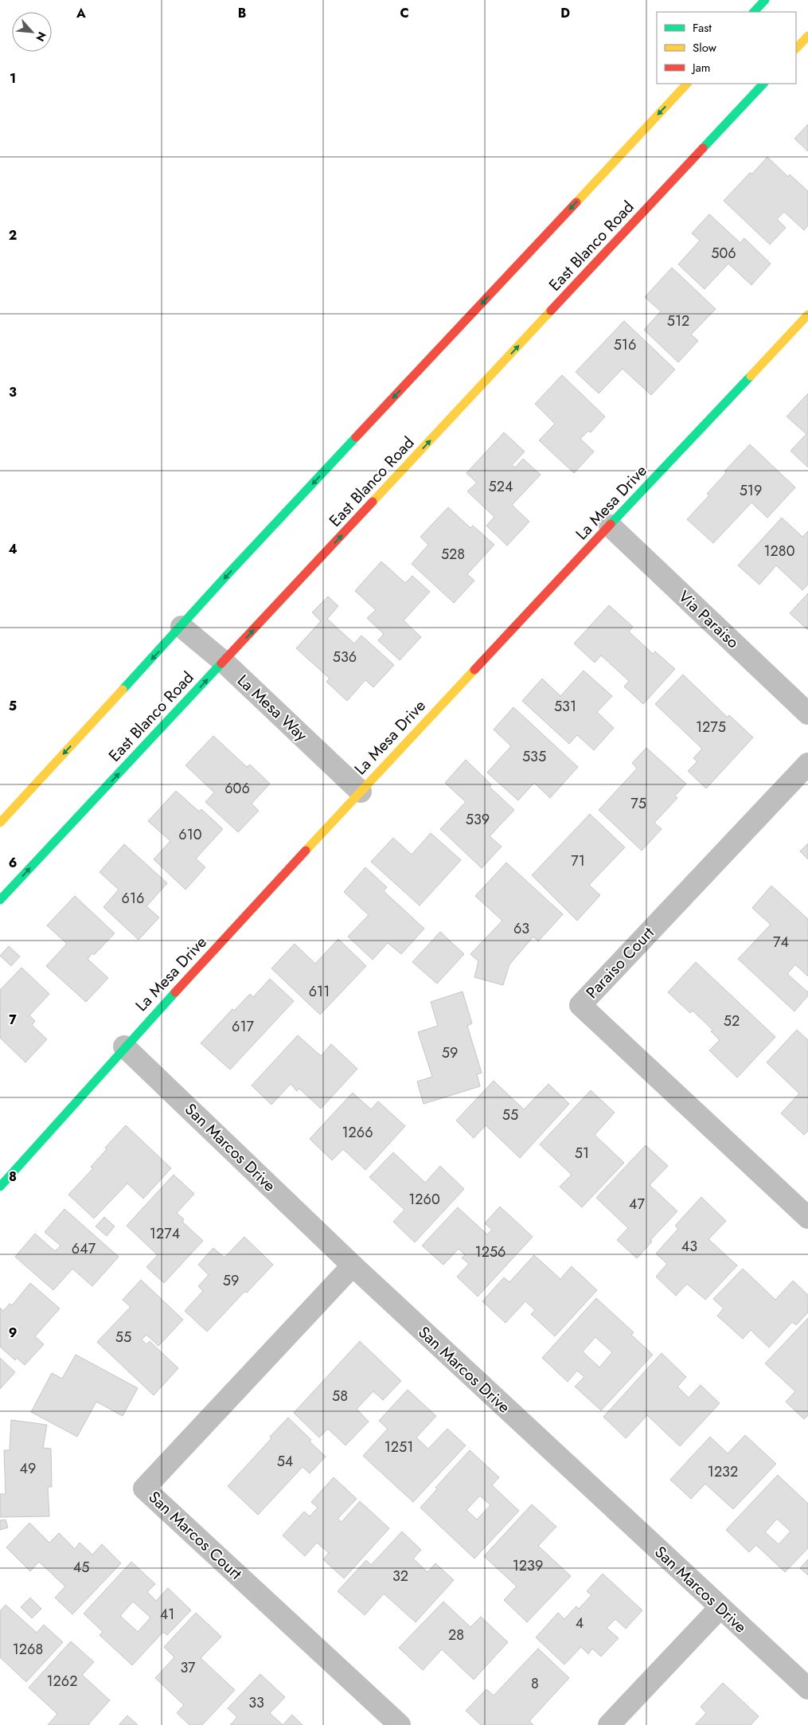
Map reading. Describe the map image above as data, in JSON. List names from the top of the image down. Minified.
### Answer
{"streets":{"main road":["East Blanco Road","La Mesa Drive"],"street":["Via Paraiso","La Mesa Way","Paraiso Court","San Marcos Drive","San Marcos Court"]},"crossings":[["East Blanco Road","La Mesa Way"],["La Mesa Drive","Via Paraiso"],["La Mesa Drive","La Mesa Way"],["La Mesa Drive","San Marcos Drive"],["San Marcos Drive","San Marcos Court"]],"house_numbers":["506","512","516","524","519","1280","528","536","531","1275","535","606","75","539","610","71","616","63","74","611","52","617","59","55","1266","51","1260","47","1274","43","647","1256","59","55","58","1251","54","49","1232","1239","45","32","41","4","28","1268","37","1262","8","33"],"legend":["Fast","Slow","Jam"],"north":"bottom right","grid":{"columns":["A","B","C","D"],"rows":["1","2","3","4","5","6","7","8","9"]}}
